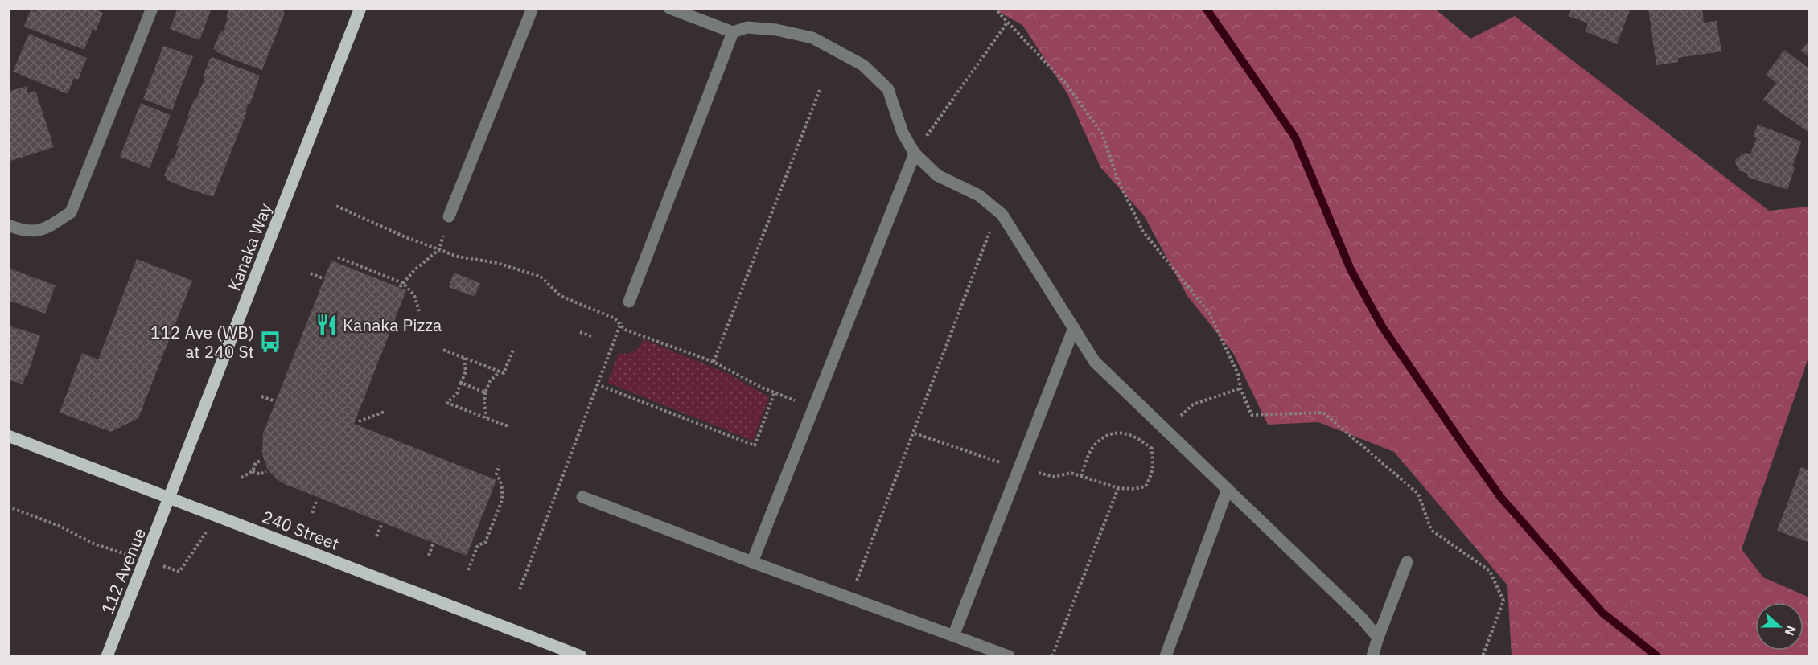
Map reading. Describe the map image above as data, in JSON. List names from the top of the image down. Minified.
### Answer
{"streets":{"main road":["Kanaka Way","240 Street","112 Avenue"]},"crossings":[["Kanaka Way","240 Street"],["Kanaka Way","112 Avenue"],["240 Street","112 Avenue"]],"places":{"restaurant":["Kanaka Pizza"],"bus stop":["112 Ave (WB) at 240 St"]},"north":"right"}
